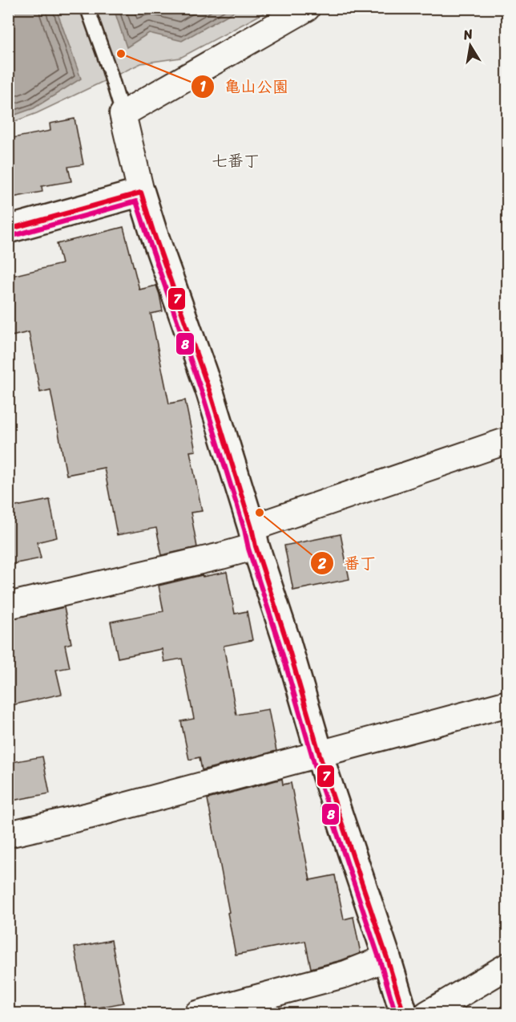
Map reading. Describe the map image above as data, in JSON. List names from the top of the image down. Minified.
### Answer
{"districts":["七番丁"],"places":["亀山公園","番丁"],"lines":["transit line 7","transit line 8"],"north":"top"}
